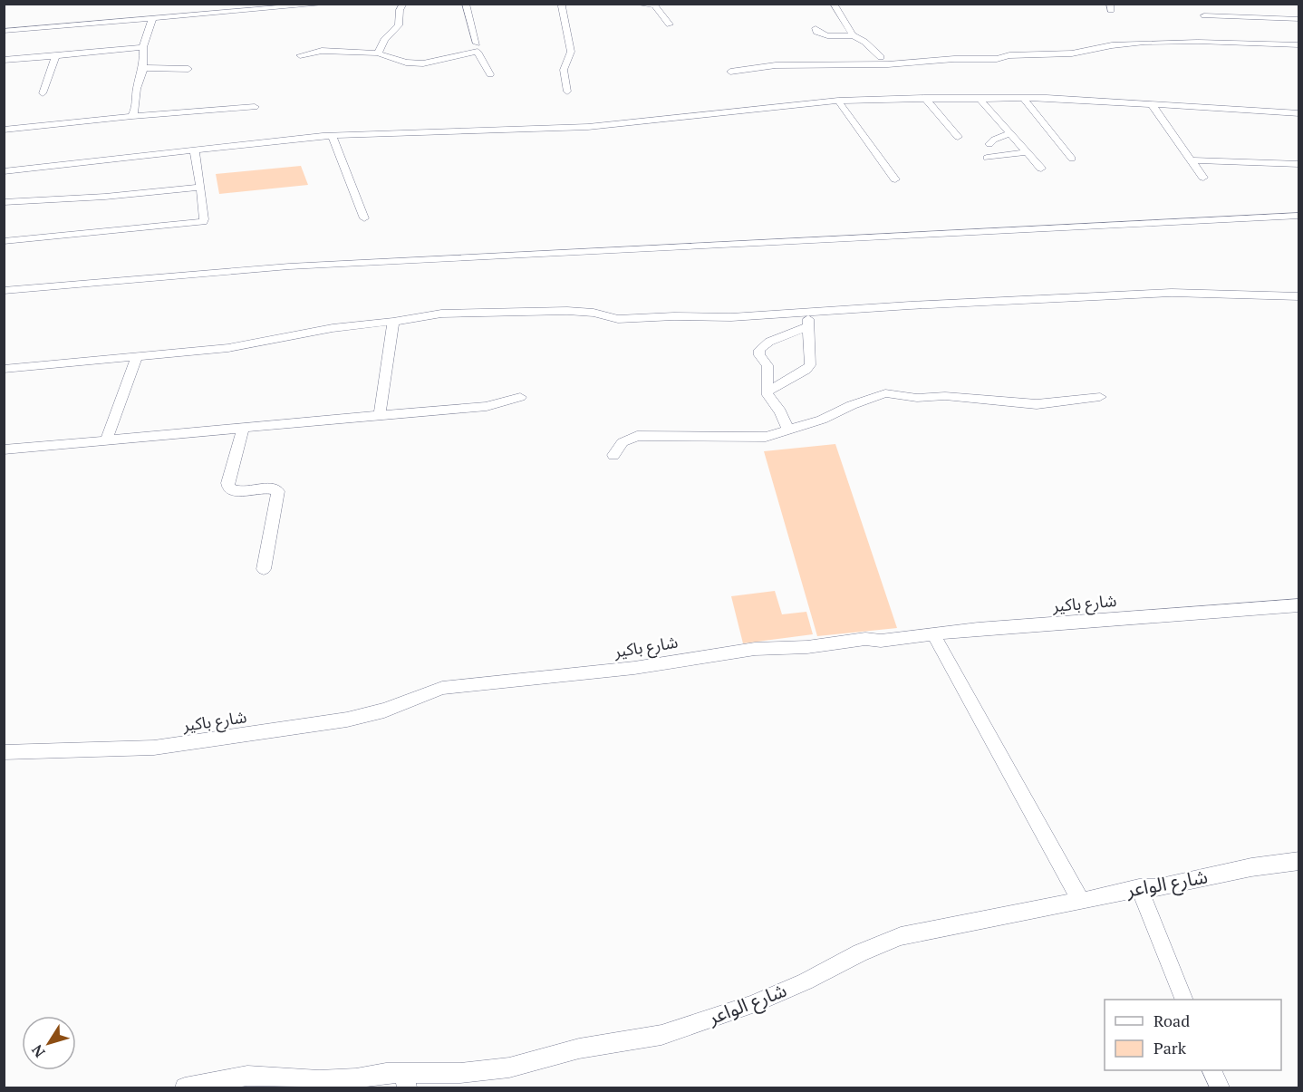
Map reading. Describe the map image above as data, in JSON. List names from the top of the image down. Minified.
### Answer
{"streets":{"street":["شارع باكير","شارع الواعر"]},"legend":["Road","Park"],"north":"bottom left"}
